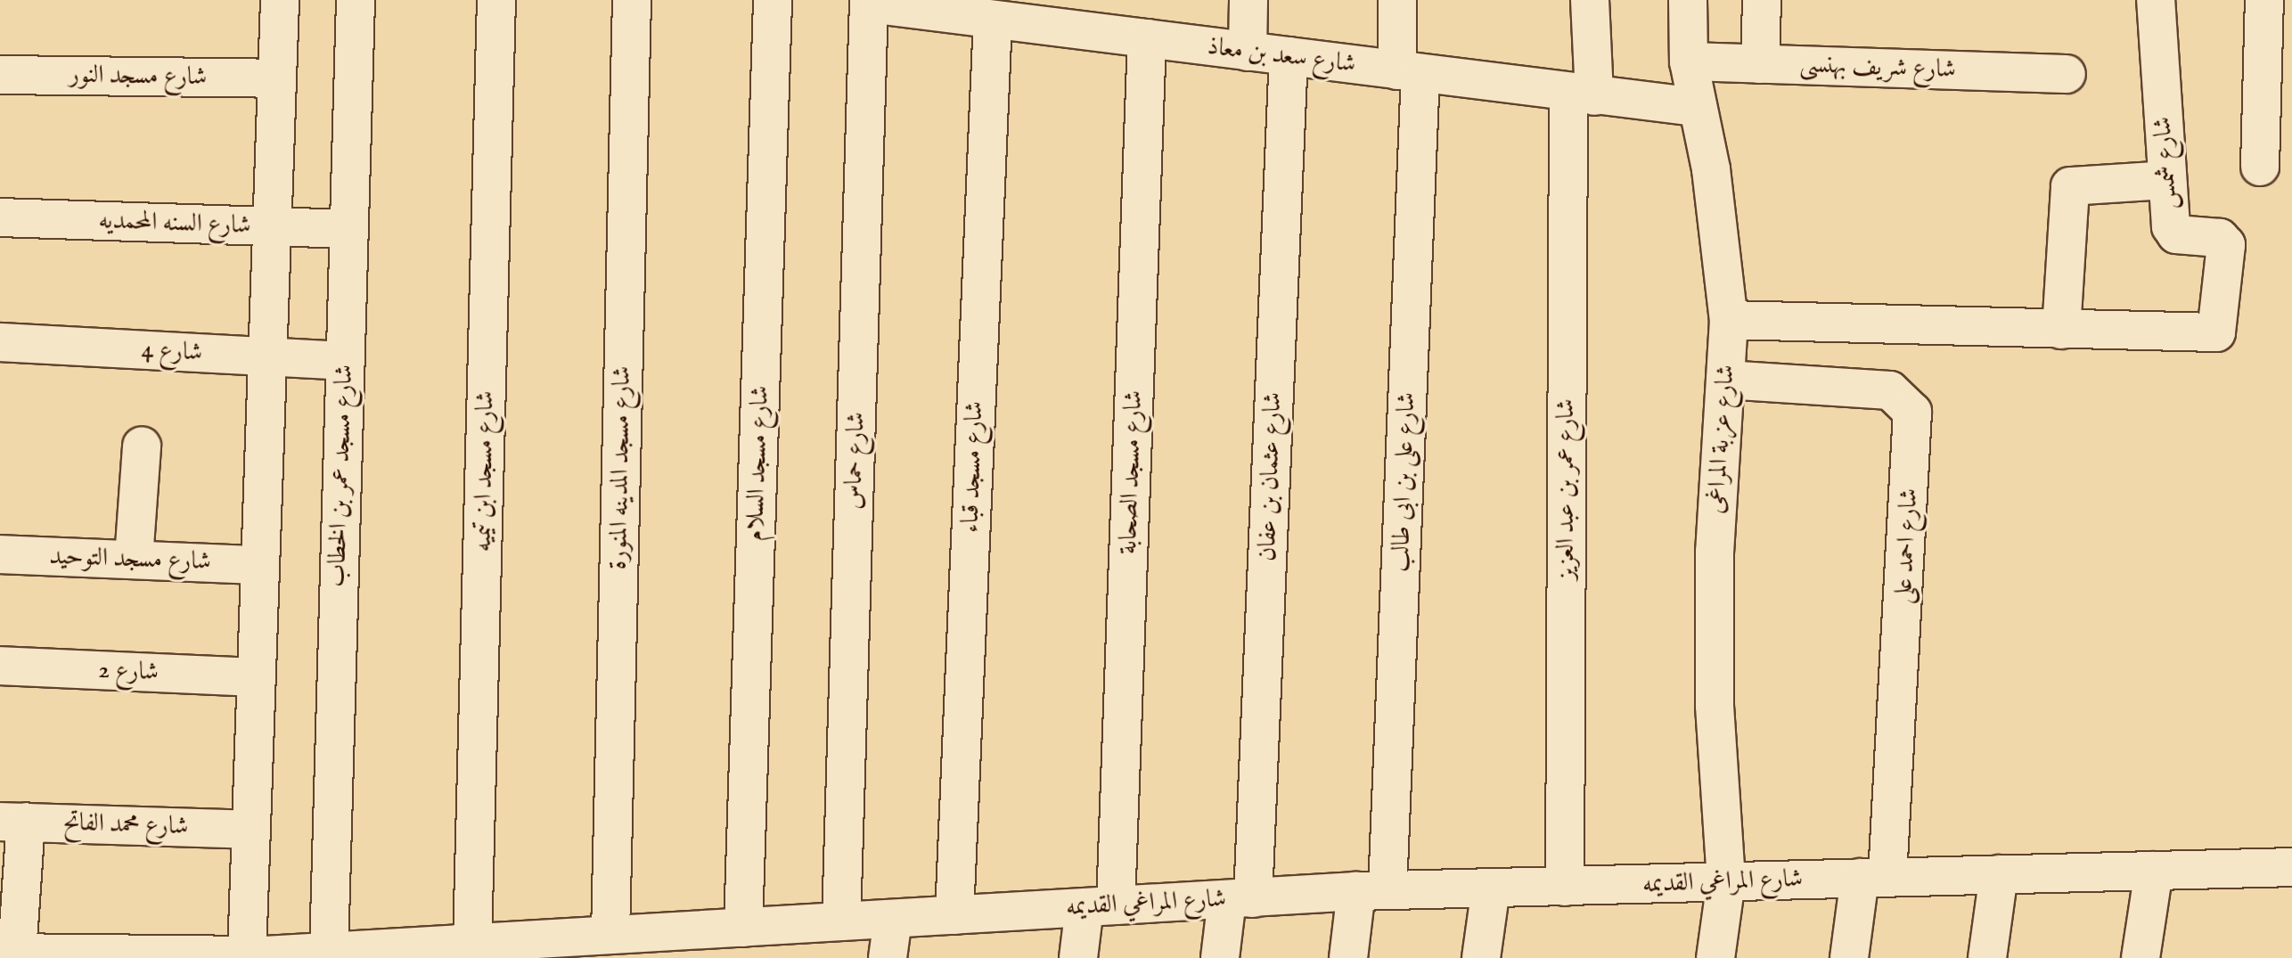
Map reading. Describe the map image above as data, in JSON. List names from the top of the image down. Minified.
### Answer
{"streets":{"street":["شارع سعد بن معاذ","شارع شريف بهنسى","شارع مسجد النور","شارع شمس","شارع السنه المحمديه","شارع 4","شارع عزبة المراغى","شارع حماس","شارع مسجد السلام","شارع مسجد قباء","شارع مسجد المدينه المنورة","شارع مسجد ابن تيميه","شارع مسجد الصحابة","شارع مسجد عمر بن الخطاب","شارع عثمان بن عفان","شارع على بن ابى طالب","شارع عمر بن عبد العزيز","شارع احمد على","شارع مسجد التوحيد","شارع 2","شارع محمد الفاتح","شارع المراغي القديمه"]},"crossings":[["شارع سعد بن معاذ","شارع عزبة المراغى"],["شارع سعد بن معاذ","شارع حماس"],["شارع سعد بن معاذ","شارع مسجد قباء"],["شارع سعد بن معاذ","شارع مسجد الصحابة"],["شارع سعد بن معاذ","شارع عثمان بن عفان"],["شارع سعد بن معاذ","شارع على بن ابى طالب"],["شارع سعد بن معاذ","شارع عمر بن عبد العزيز"],["شارع شريف بهنسى","شارع عزبة المراغى"],["شارع السنه المحمديه","شارع مسجد عمر بن الخطاب"],["شارع 4","شارع مسجد عمر بن الخطاب"],["شارع عزبة المراغى","شارع احمد على"],["شارع عزبة المراغى","شارع المراغي القديمه"],["شارع حماس","شارع المراغي القديمه"],["شارع مسجد السلام","شارع المراغي القديمه"],["شارع مسجد قباء","شارع المراغي القديمه"],["شارع مسجد المدينه المنورة","شارع المراغي القديمه"],["شارع مسجد ابن تيميه","شارع المراغي القديمه"],["شارع مسجد الصحابة","شارع المراغي القديمه"],["شارع مسجد عمر بن الخطاب","شارع المراغي القديمه"],["شارع عثمان بن عفان","شارع المراغي القديمه"],["شارع على بن ابى طالب","شارع المراغي القديمه"],["شارع عمر بن عبد العزيز","شارع المراغي القديمه"],["شارع احمد على","شارع المراغي القديمه"]]}
